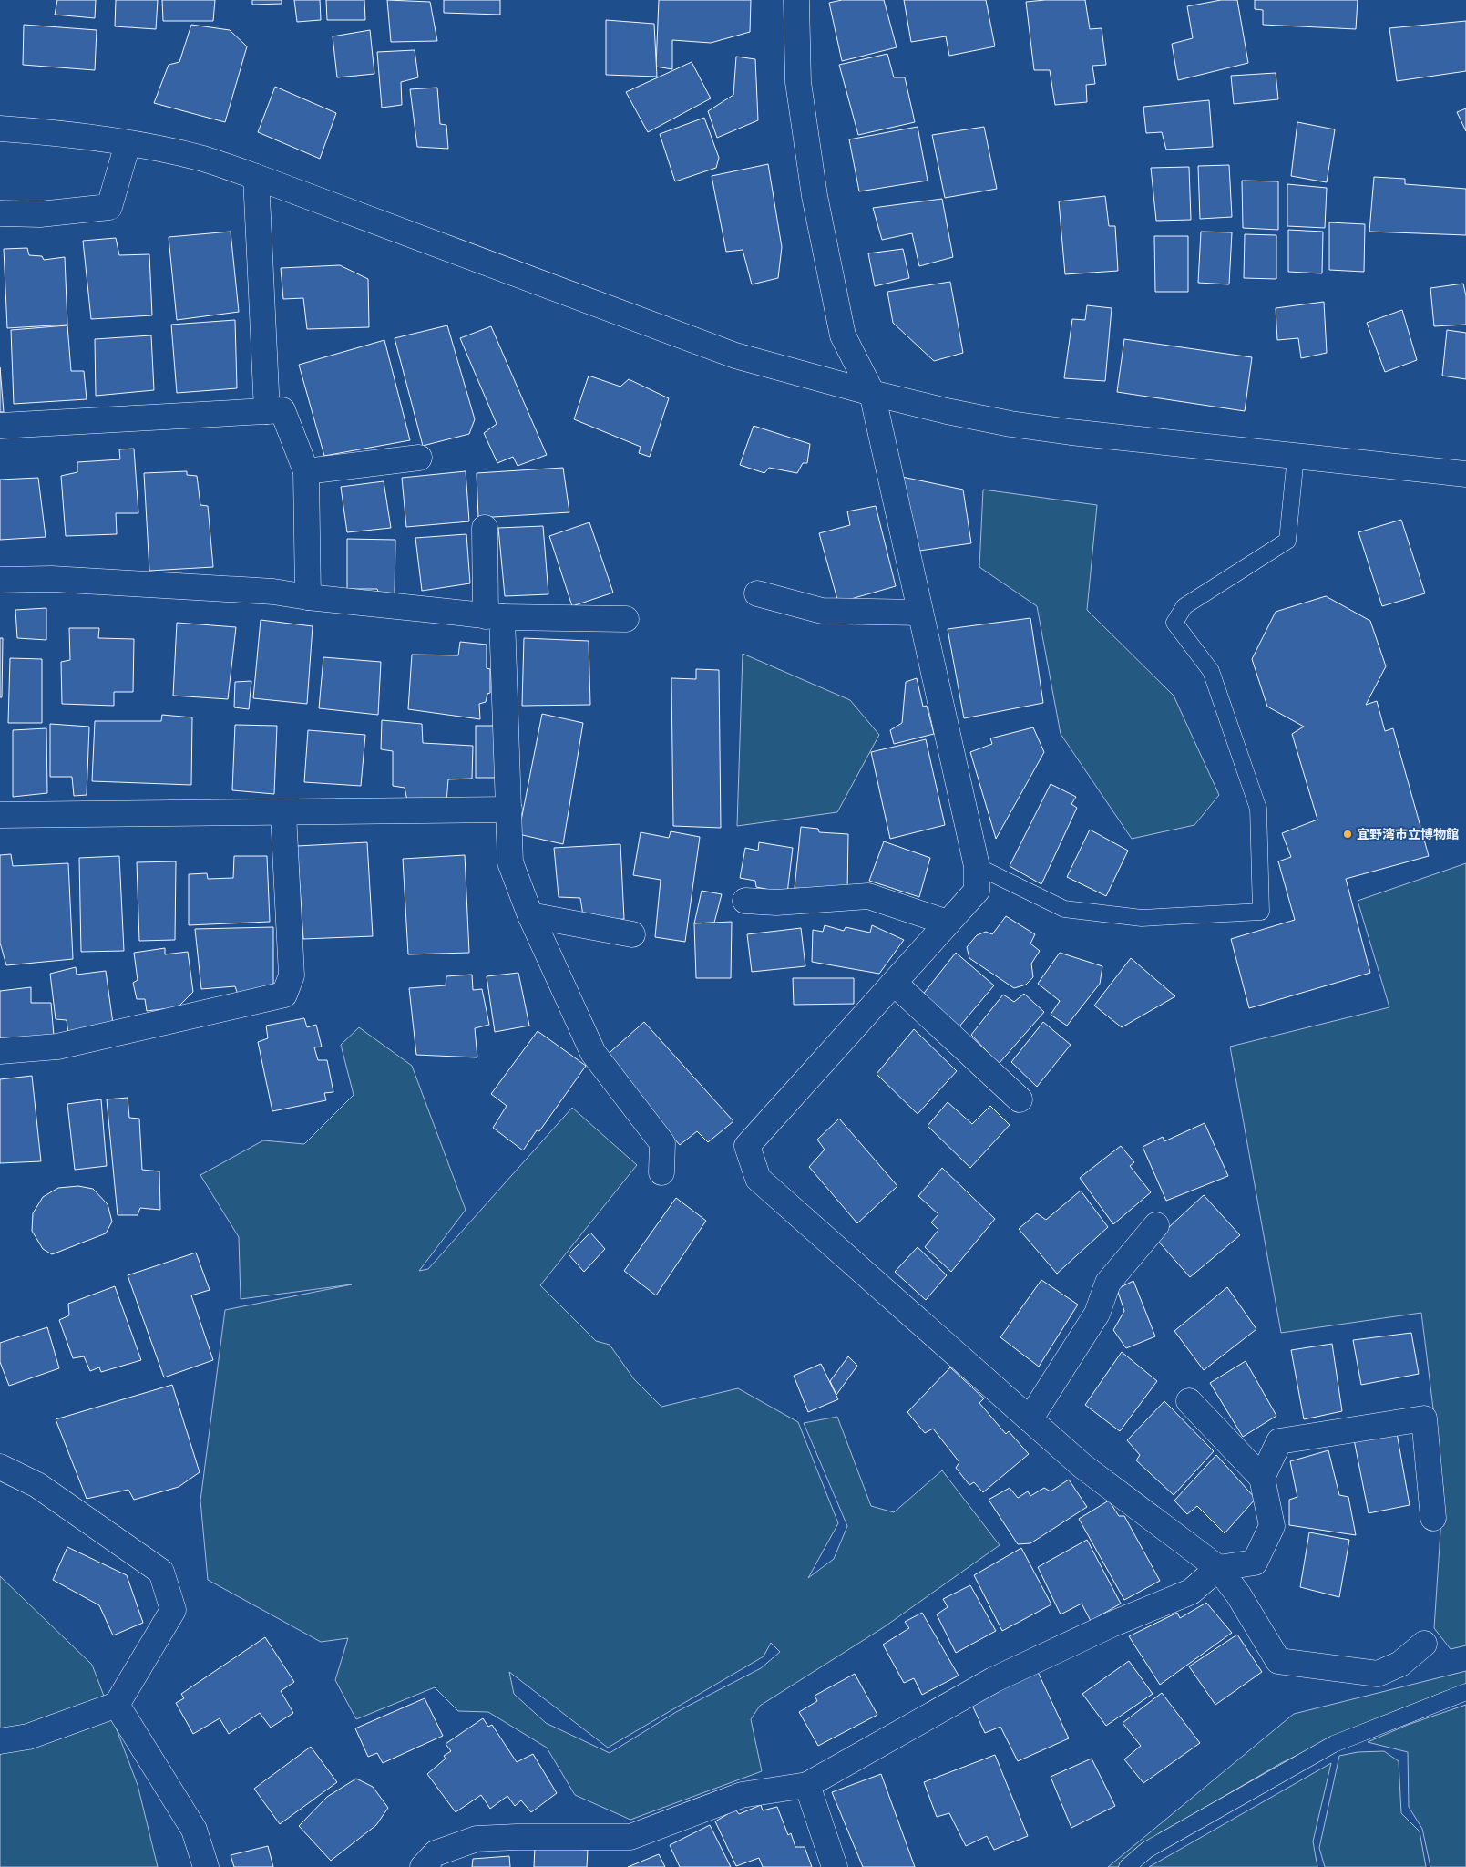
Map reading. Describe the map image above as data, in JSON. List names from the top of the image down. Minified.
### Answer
{"places":["宜野湾市立博物館"]}
